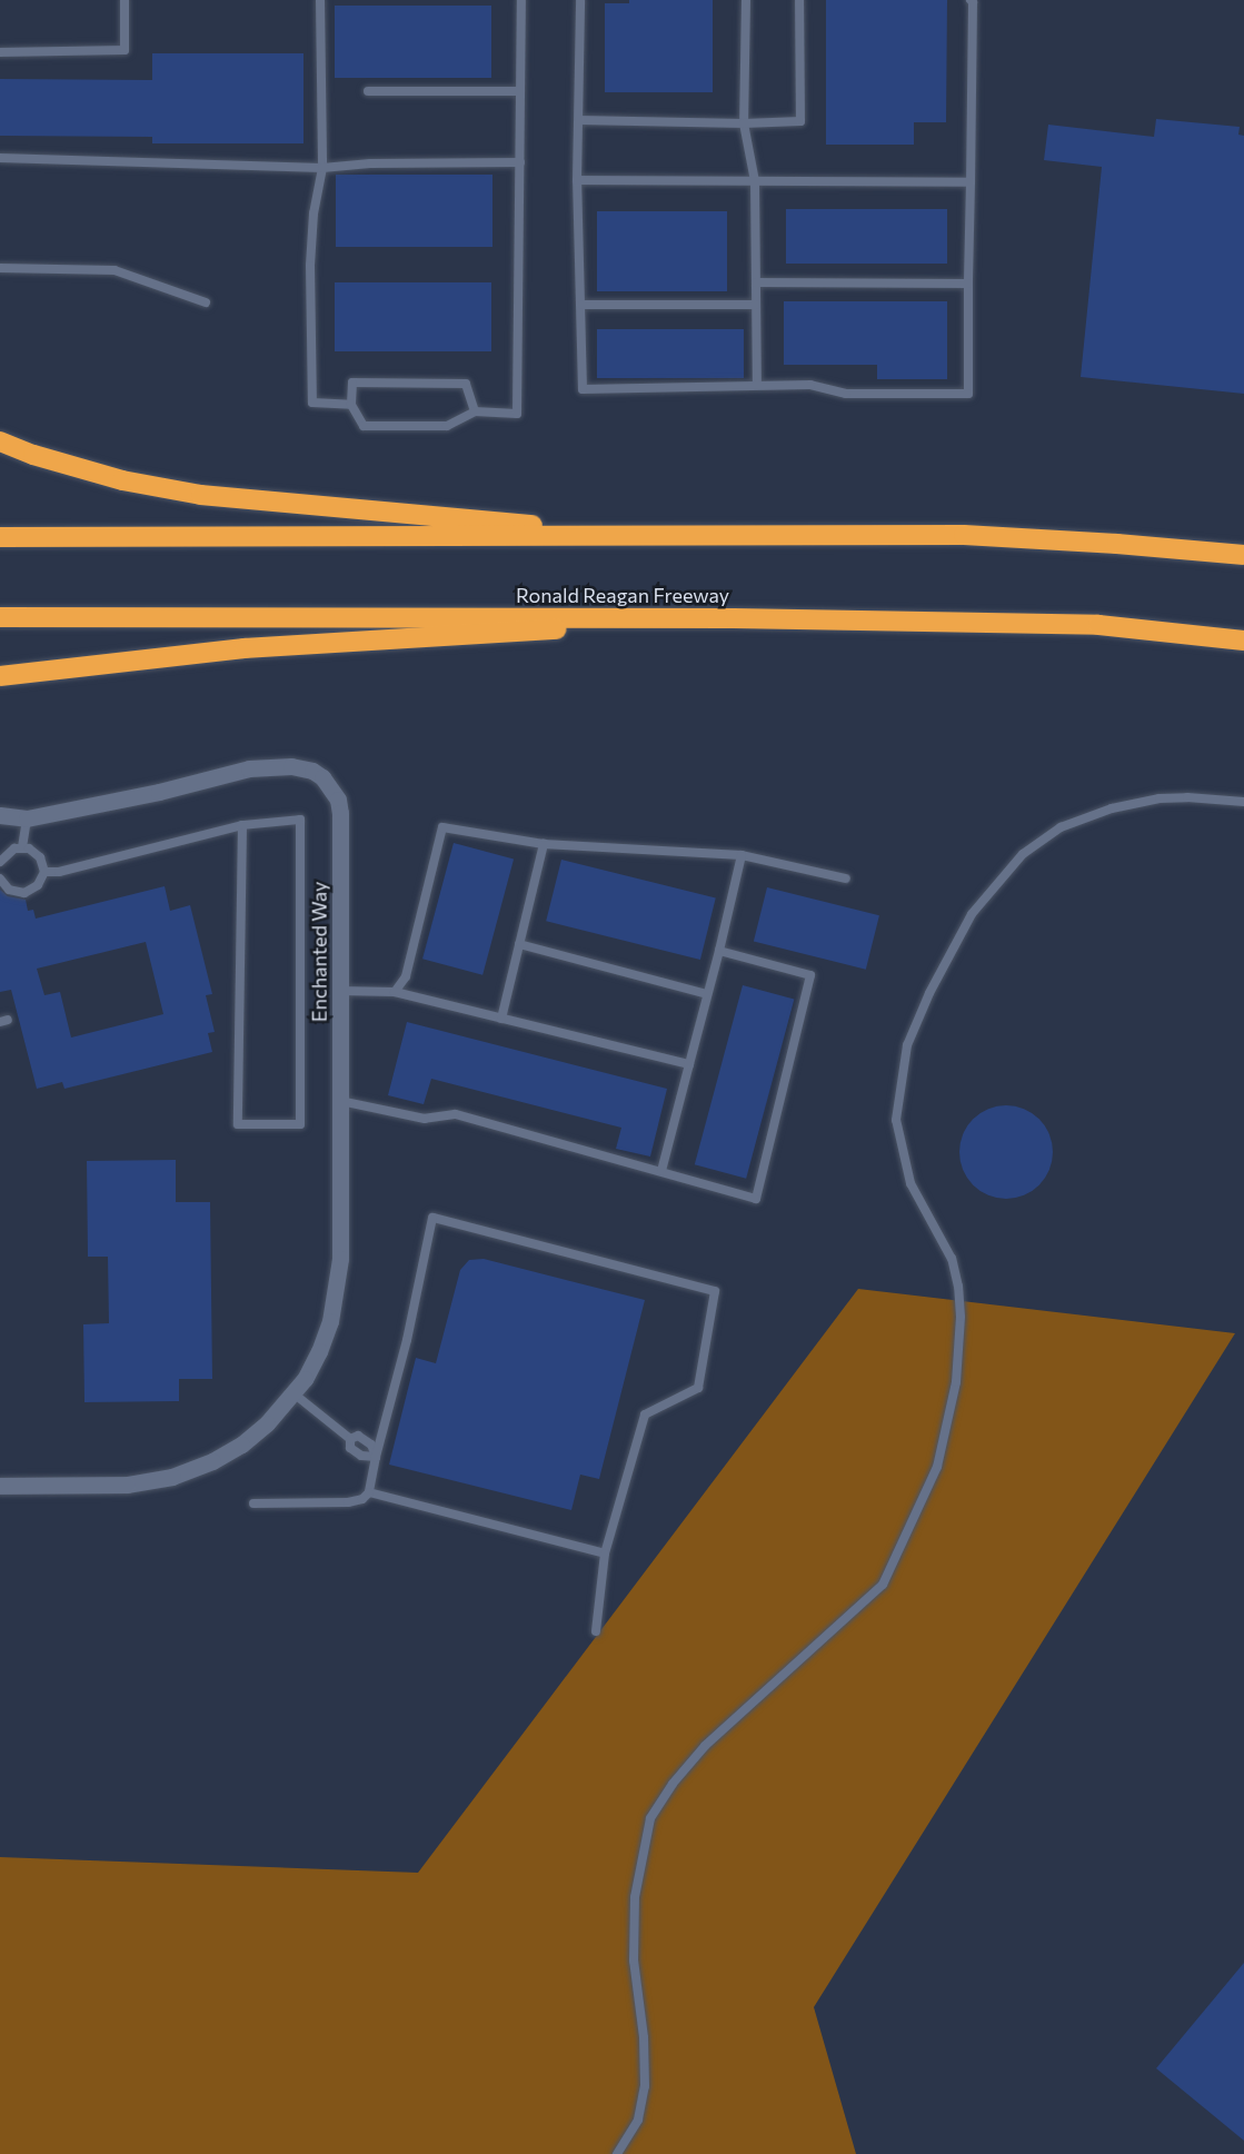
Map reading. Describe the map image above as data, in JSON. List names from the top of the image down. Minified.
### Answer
{"streets":{"highway":["Ronald Reagan Freeway"],"street":["Enchanted Way"]}}
